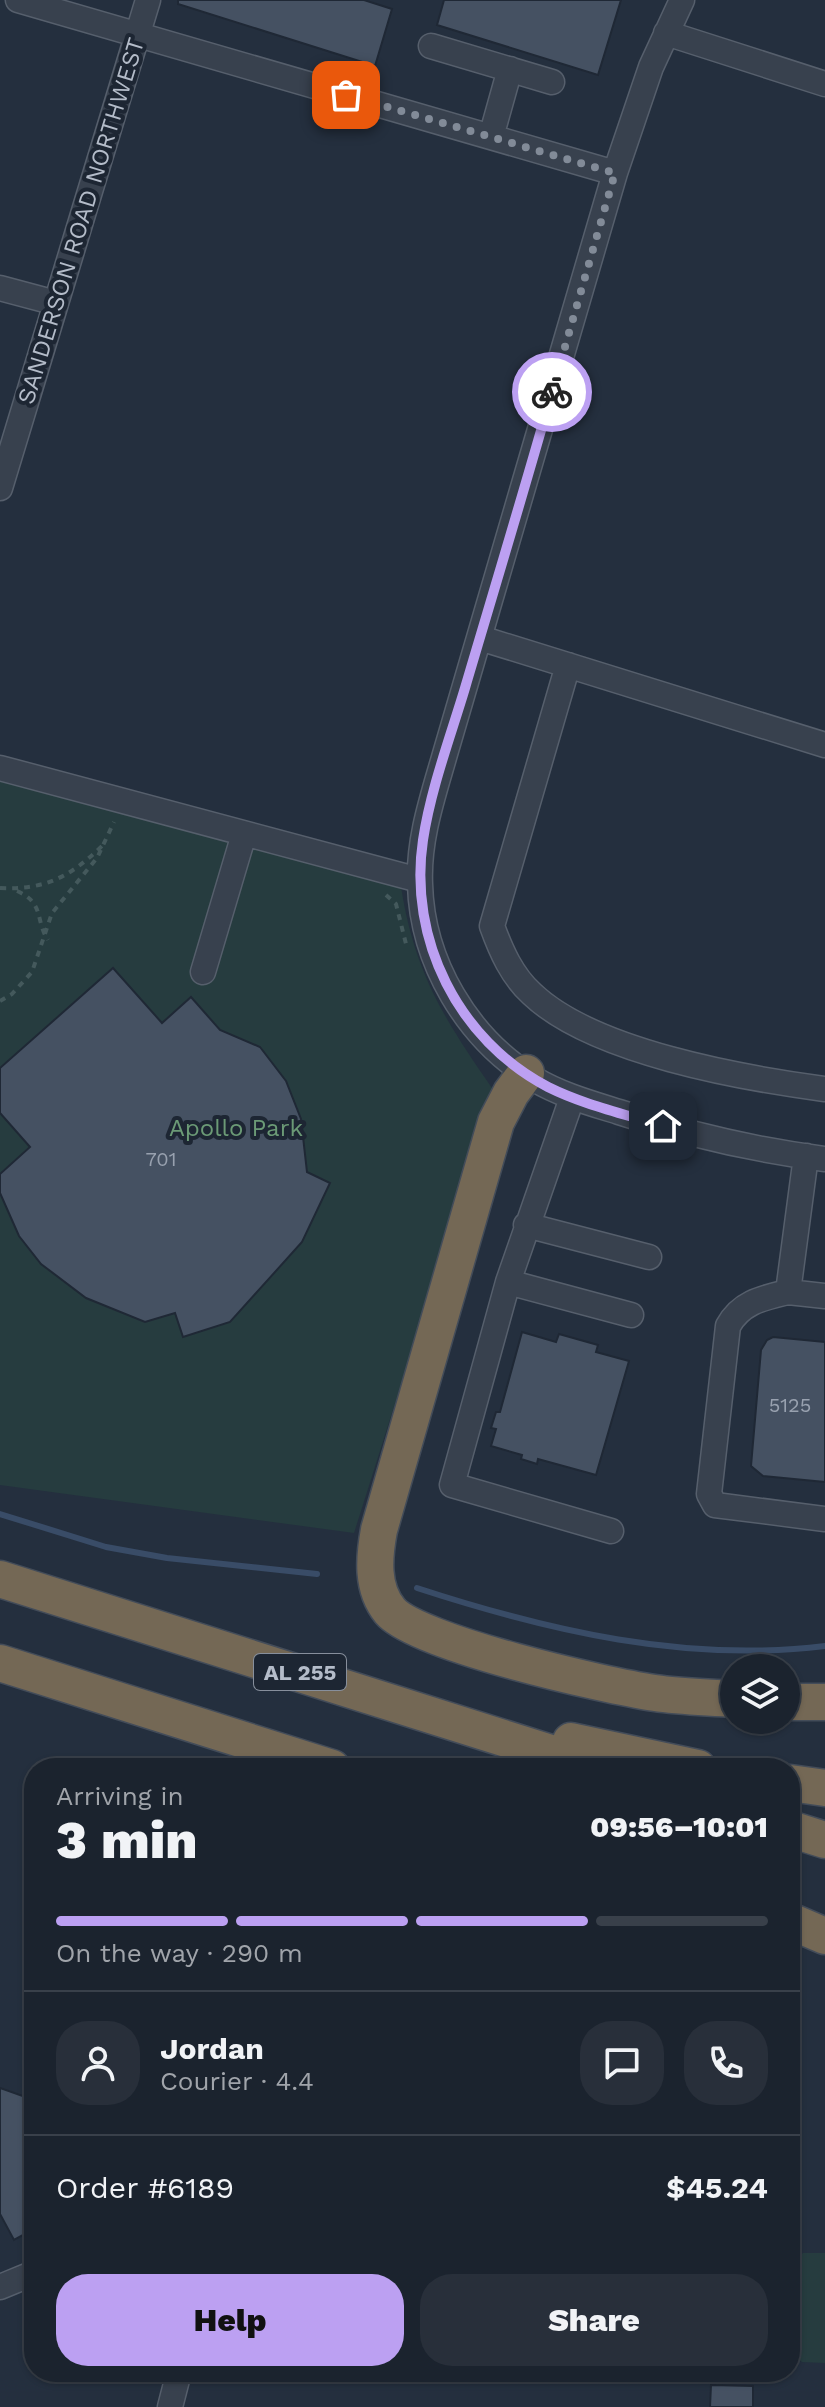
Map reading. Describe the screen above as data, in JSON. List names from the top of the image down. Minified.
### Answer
{"streets":{"highway":["AL 255"],"street":["SANDERSON ROAD NORTHWEST"]},"parks":["Apollo Park"],"house_numbers":["701","5125"],"page":{"heading":["3 min","Arriving in","09:56–10:01"],"panel":["Jordan","Courier · 4.4","Order #6189","$45.24"],"bar":"On the way · 290 m","buttons":["Help","Share"]}}
